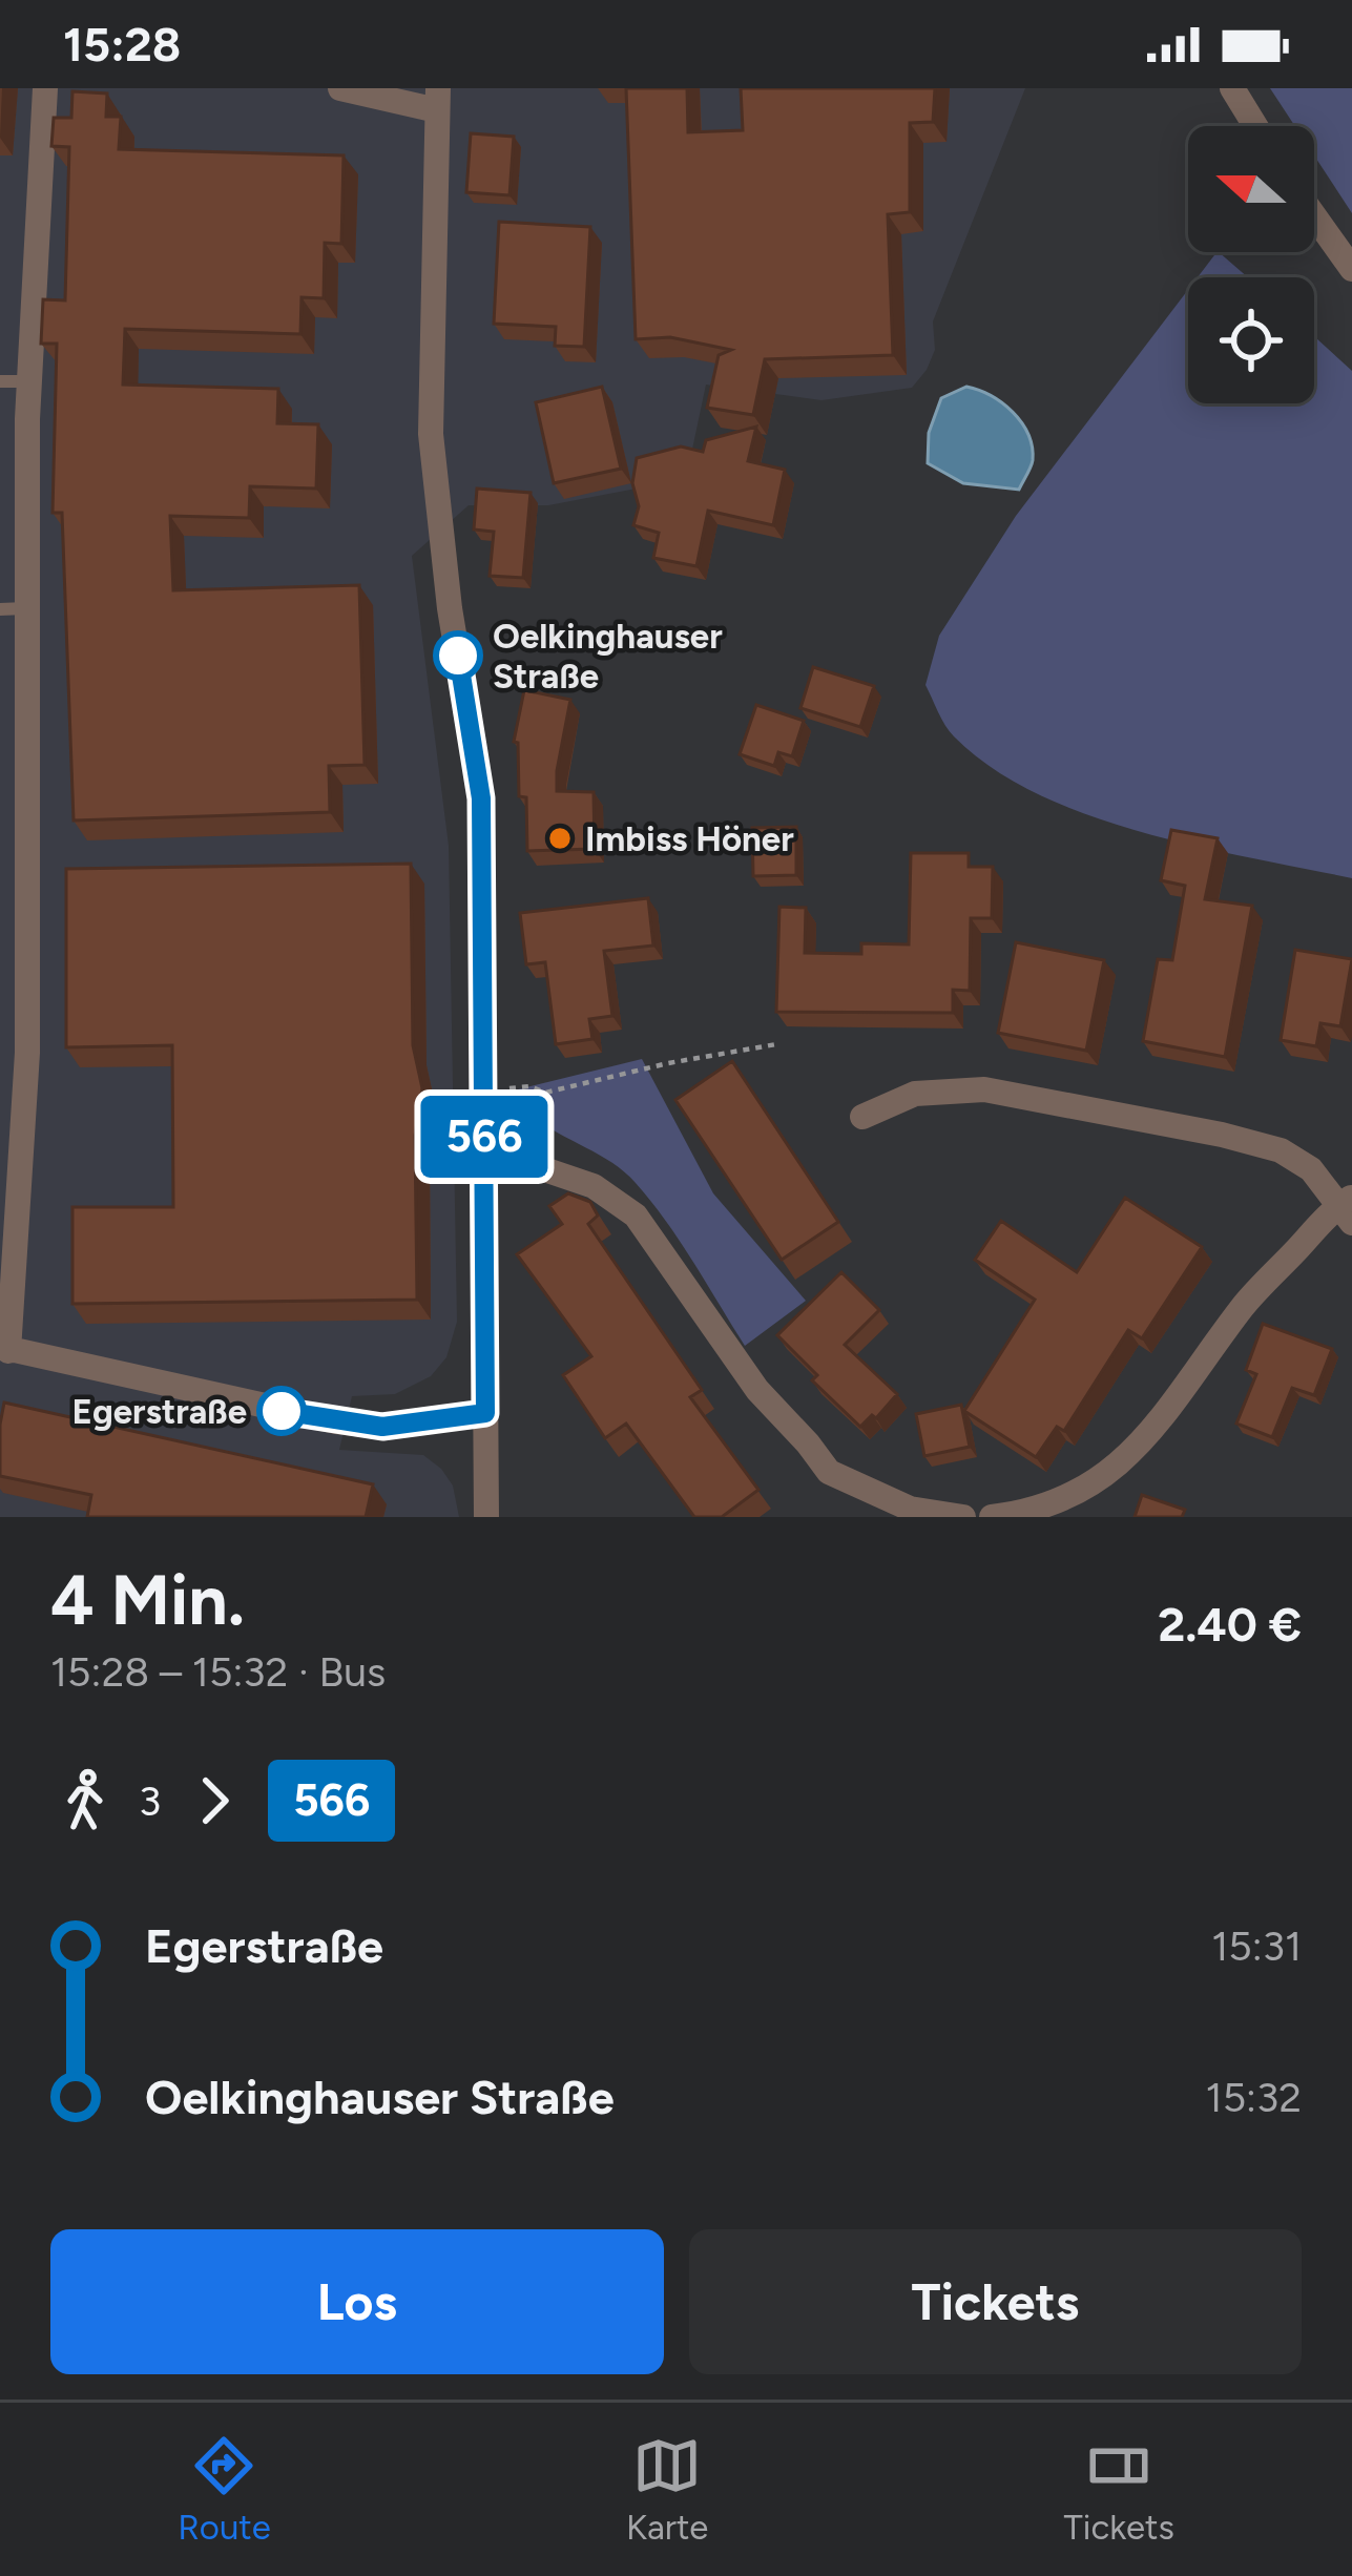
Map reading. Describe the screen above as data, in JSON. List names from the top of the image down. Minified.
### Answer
{"places":["Oelkinghauser Straße","Imbiss Höner","Egerstraße"],"lines":["bus line 566"],"north":"left","page":{"status":"15:28","on_map":"566","heading":["4 Min.","15:28 – 15:32 · Bus","2.40 €"],"legs":["3","566"],"list":[{"name":"Egerstraße","value":"15:31"},{"name":"Oelkinghauser Straße","value":"15:32"}],"buttons":["Los","Tickets"],"tabs":["Route","Karte","Tickets"]}}
